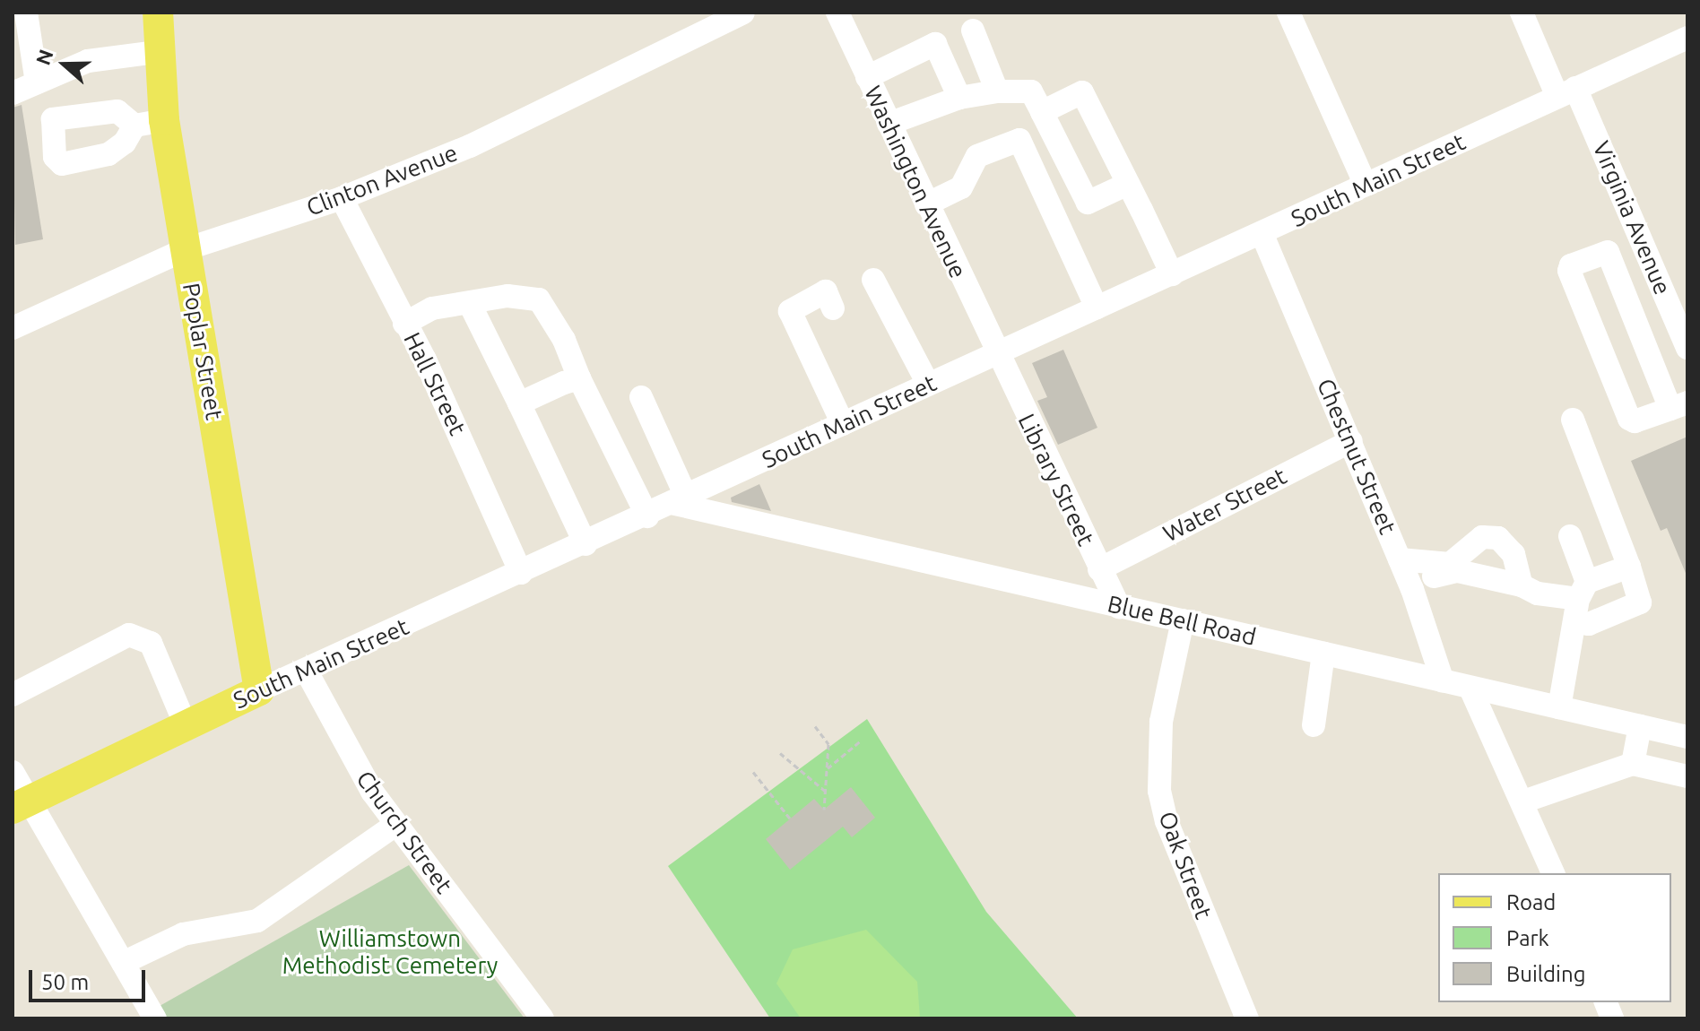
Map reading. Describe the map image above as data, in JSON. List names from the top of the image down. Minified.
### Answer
{"streets":{"main road":["South Main Street","Poplar Street"],"street":["Clinton Avenue","Washington Avenue","Virginia Avenue","Hall Street","Chestnut Street","Library Street","Water Street","Blue Bell Road","Church Street","Oak Street"]},"crossings":[["Clinton Avenue","Poplar Street"],["Clinton Avenue","Hall Street"],["South Main Street","Washington Avenue"],["South Main Street","Virginia Avenue"],["South Main Street","Poplar Street"],["South Main Street","Hall Street"],["South Main Street","Chestnut Street"],["South Main Street","Library Street"],["South Main Street","Blue Bell Road"],["South Main Street","Church Street"],["Washington Avenue","Library Street"],["Chestnut Street","Water Street"],["Chestnut Street","Blue Bell Road"],["Library Street","Water Street"],["Library Street","Blue Bell Road"],["Blue Bell Road","Oak Street"]],"parks":["Williamstown Methodist Cemetery"],"legend":["Road","Park","Building"],"scale_bar":"50 m","north":"left"}
